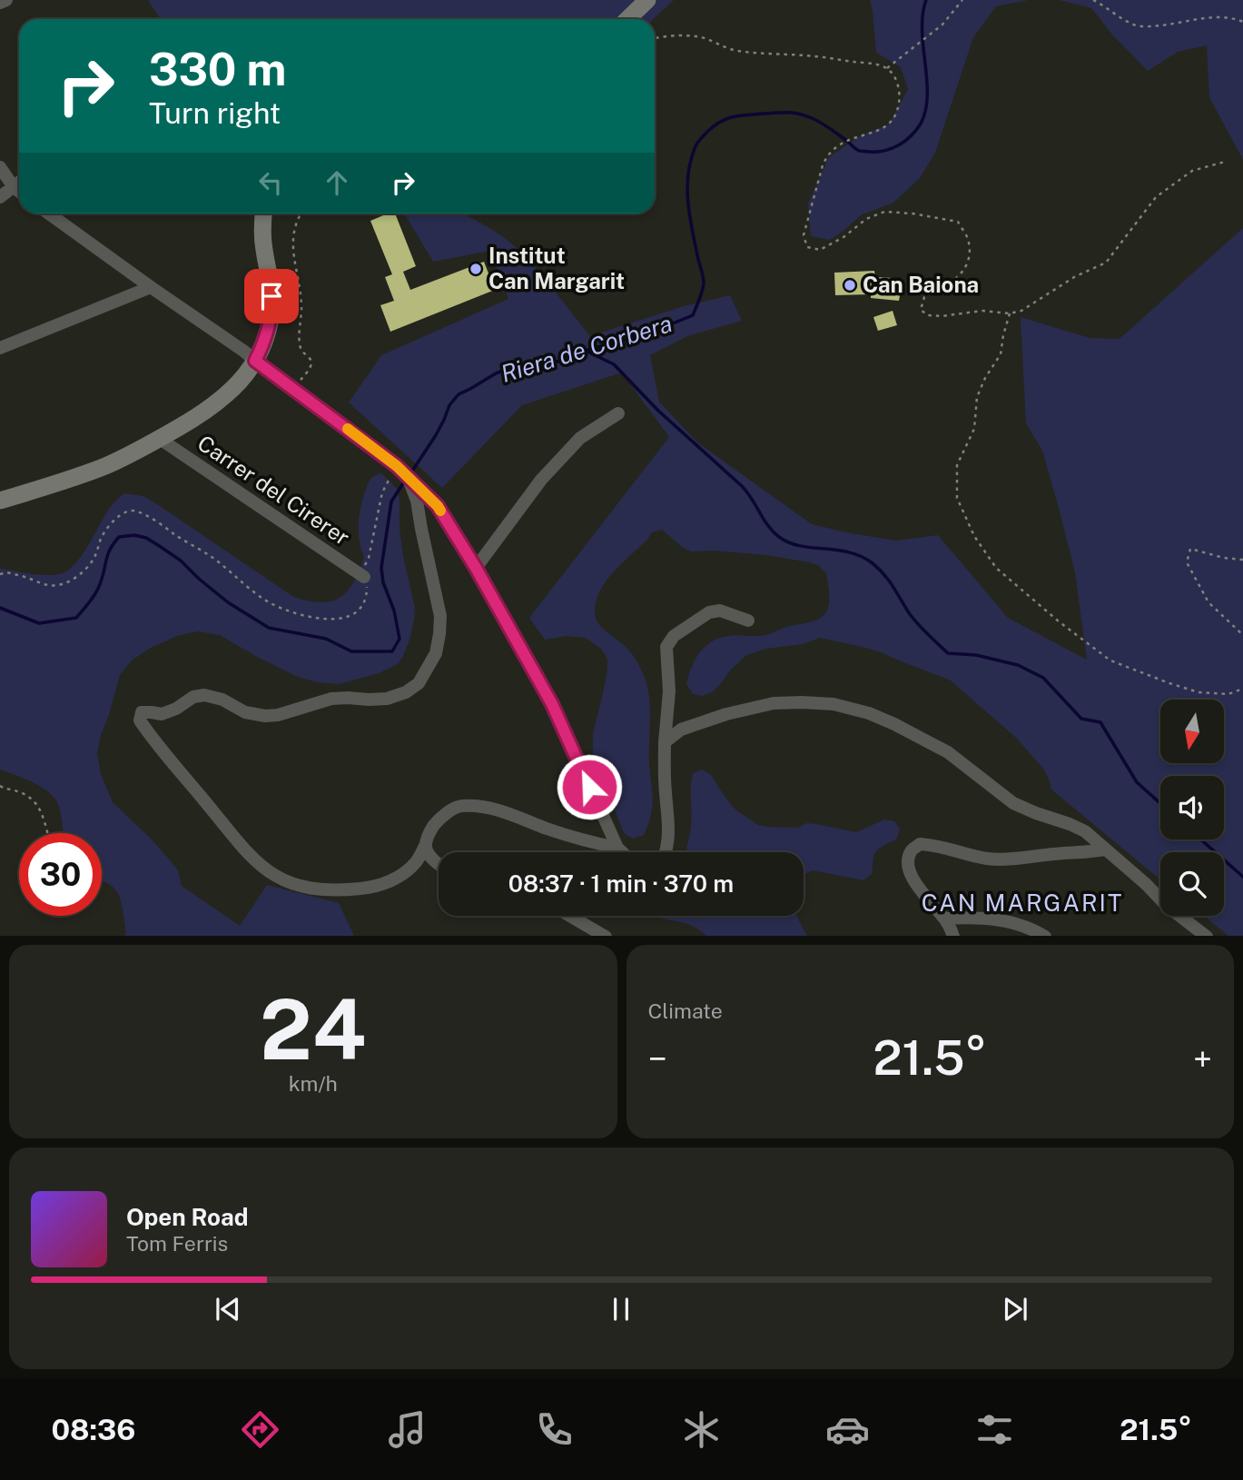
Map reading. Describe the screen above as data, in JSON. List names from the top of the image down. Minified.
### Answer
{"streets":{"street":["Carrer del Cirerer"]},"districts":["CAN MARGARIT"],"water":["Riera de Corbera"],"places":["Institut Can Margarit","Can Baiona"],"north":"bottom","page":{"turn":["330 m","Turn right"],"limit":"30","trip":"08:37 · 1 min · 370 m","tile":[["24","km/h"],"Climate"],"heat":["−","21.5°","+"],"song":["Open Road","Tom Ferris"],"tabs":["08:36","21.5°"]}}
